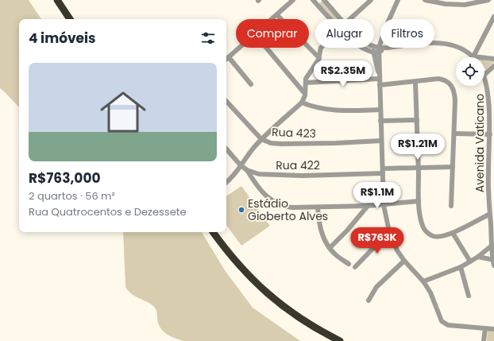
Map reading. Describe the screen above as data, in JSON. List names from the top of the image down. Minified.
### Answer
{"streets":{"street":["Rua 423","Avenida Vaticano","Rua 422"]},"places":["Estádio Gioberto Alves"],"page":{"chip":["Comprar","Alugar","Filtros"],"heading":"4 imóveis","list":[{"name":"R$763,000","note":"2 quartos · 56 m² · Rua Quatrocentos e Dezessete"}],"price":["R$2.35M","R$1.21M","R$1.1M","R$763K"]}}
